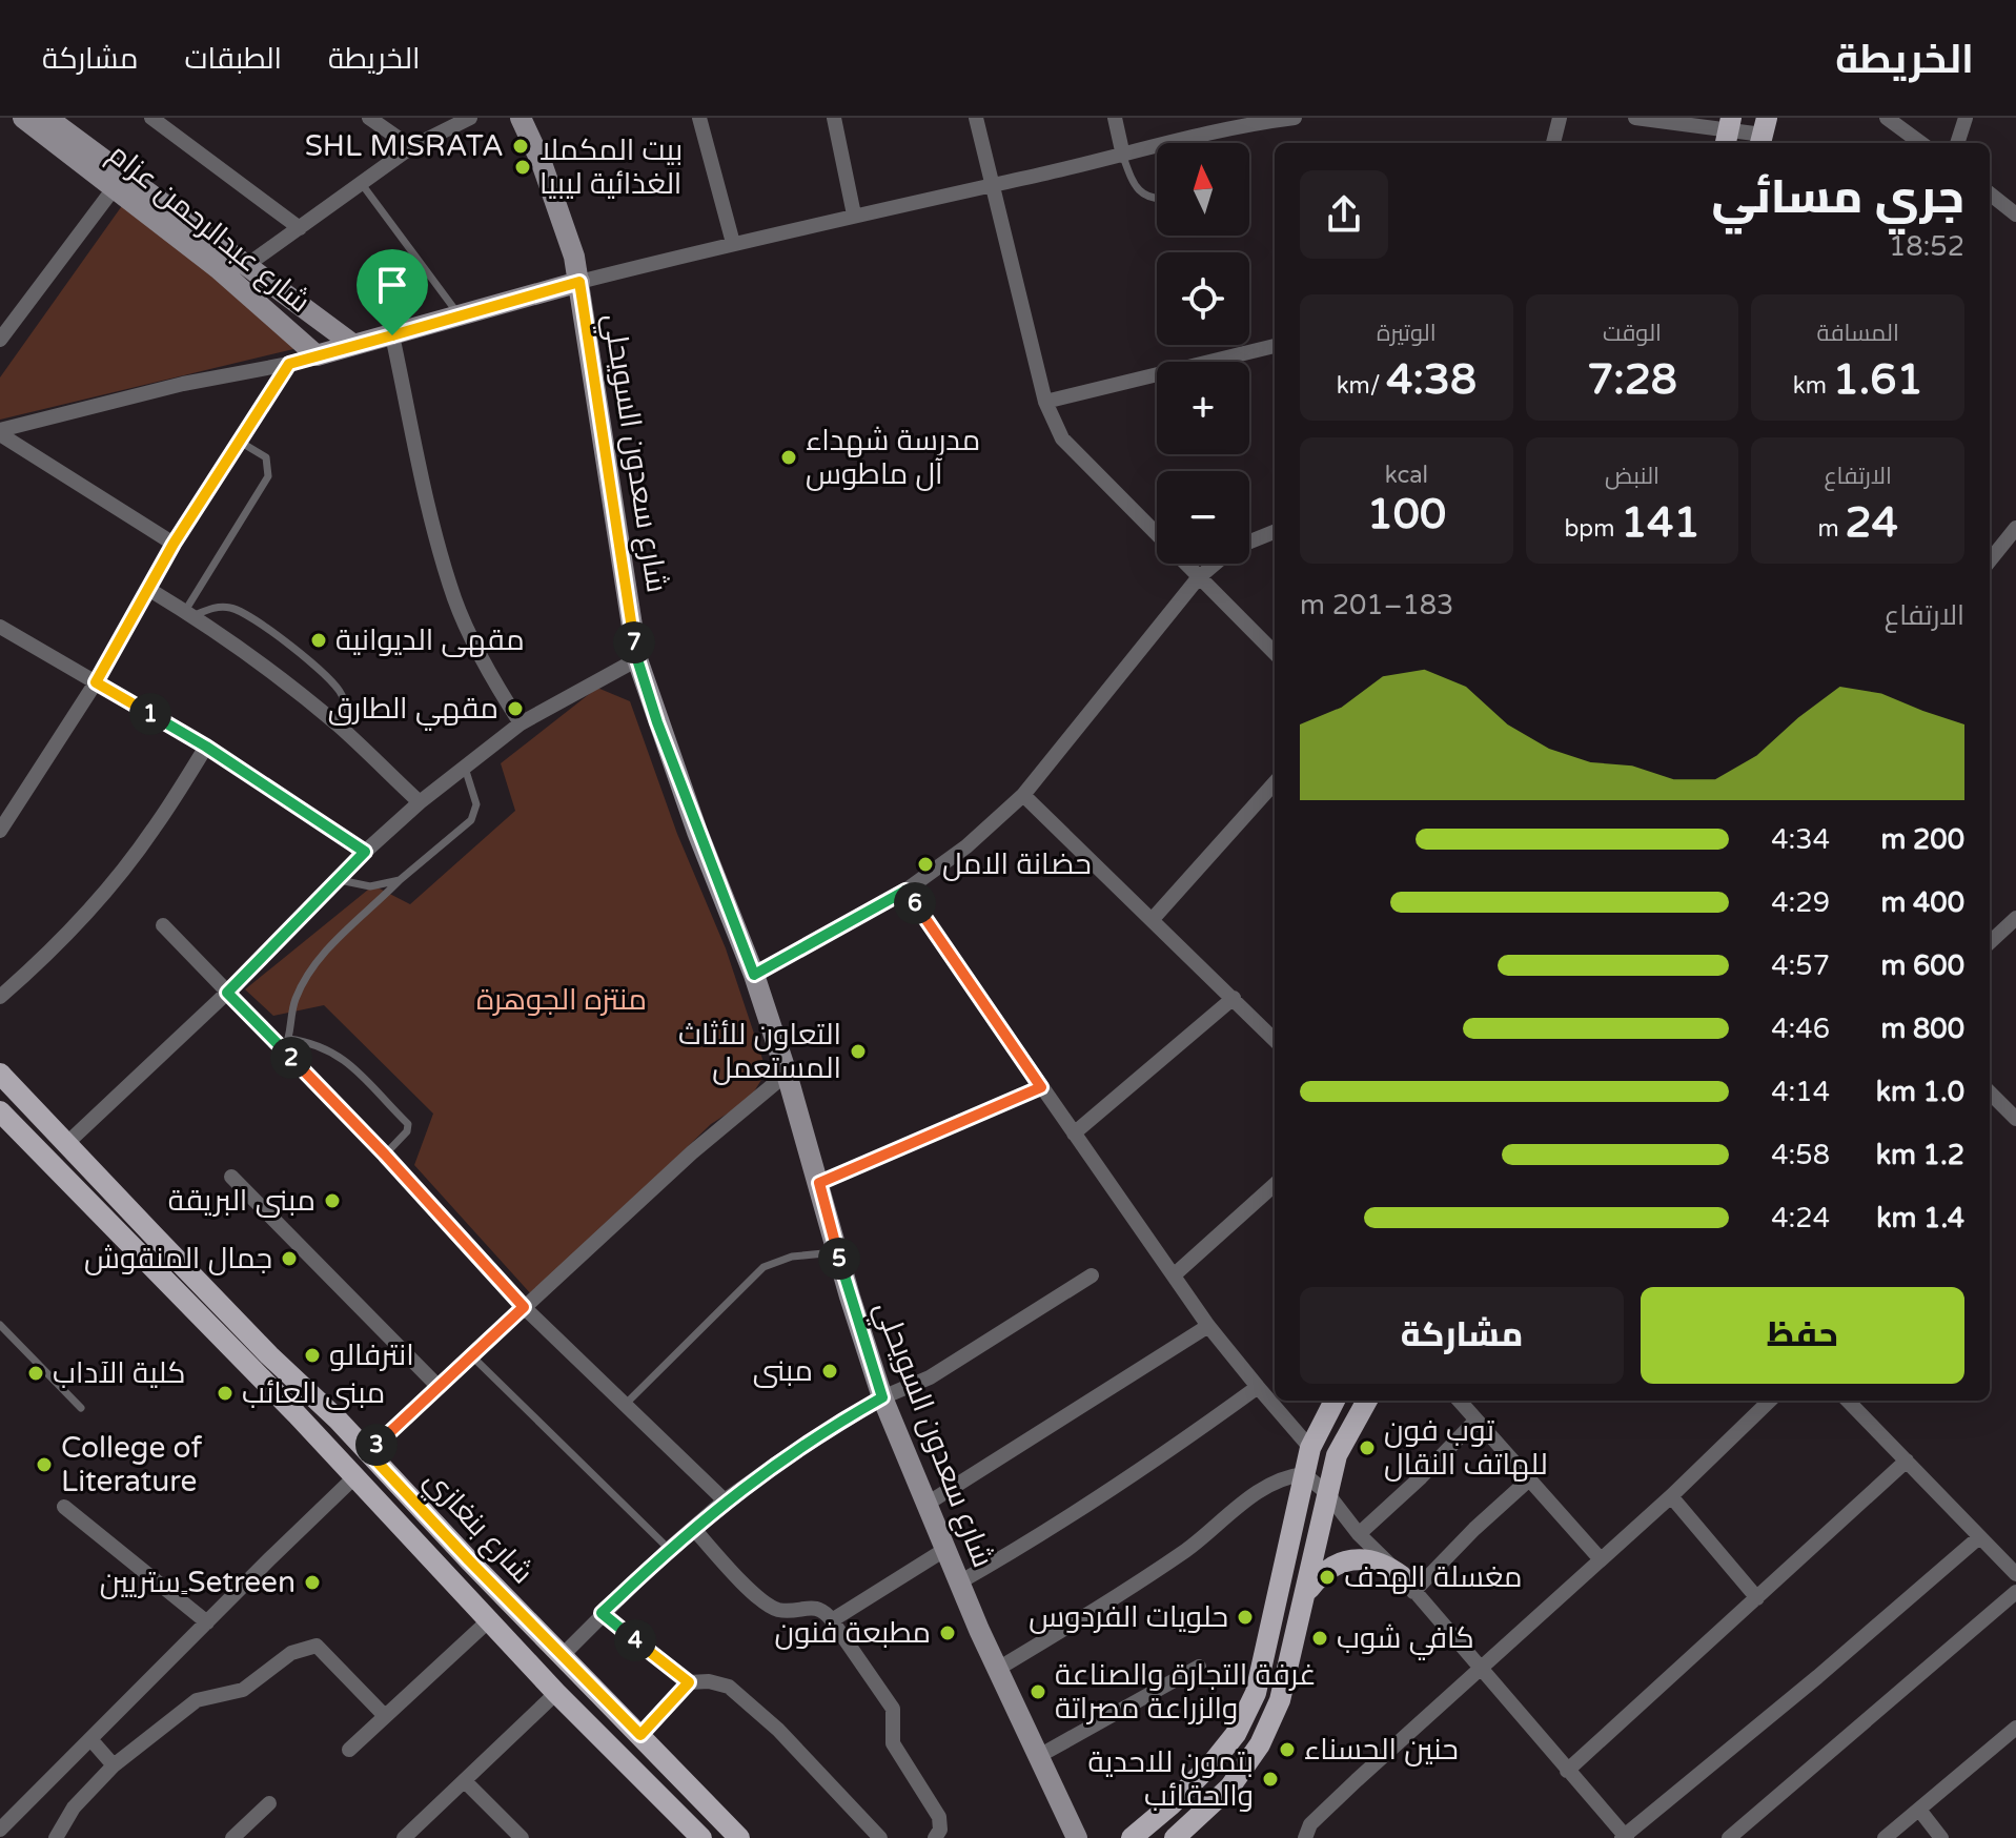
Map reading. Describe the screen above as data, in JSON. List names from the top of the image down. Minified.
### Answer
{"streets":{"main road":["شارع عبدالرحمن عزام","شارع سعدون السويحلي","شارع بنغازي"]},"parks":["منتزه الجوهرة"],"places":["SHL MISRATA","بيت المكملا الغذائية ليبيا","مدرسة شهداء آل ماطوس","مقهى الديوانية","مقهي الطارق","حضانة الامل","التعاون للأثاث المستعمل","مبنى البريقة","جمال المنقوش","انترفالو","مبنى","كلية الآداب","مبنى العائب","توب فون للهاتف النقال","College of Literature","مغسلة الهدف","ستريين ٍSetreen","حلويات الفردوس","مطبعة فنون","كافي شوب","غرفة التجارة والصناعة والزراعة مصراتة","حنين الحسناء","بتمون للاحدية والحقائب"],"north":"top","page":{"header":"الخريطة","nav":["الخريطة","الطبقات","مشاركة"],"map_buttons":["+","−"],"heading":["جري مسائي","18:52"],"stats":[["المسافة","1.61 km"],["الوقت","7:28"],["الوتيرة","4:38 /km"],["الارتفاع","24 m"],["النبض","141 bpm"],["kcal","100"]],"chart":["الارتفاع","183–201 m"],"pins":["7","1","6","2","5","3","4"],"list":[{"name":"200 m","note":"4:34"},{"name":"400 m","note":"4:29"},{"name":"600 m","note":"4:57"},{"name":"800 m","note":"4:46"},{"name":"1.0 km","note":"4:14"},{"name":"1.2 km","note":"4:58"},{"name":"1.4 km","note":"4:24"}],"buttons":["حفظ","مشاركة"]}}
